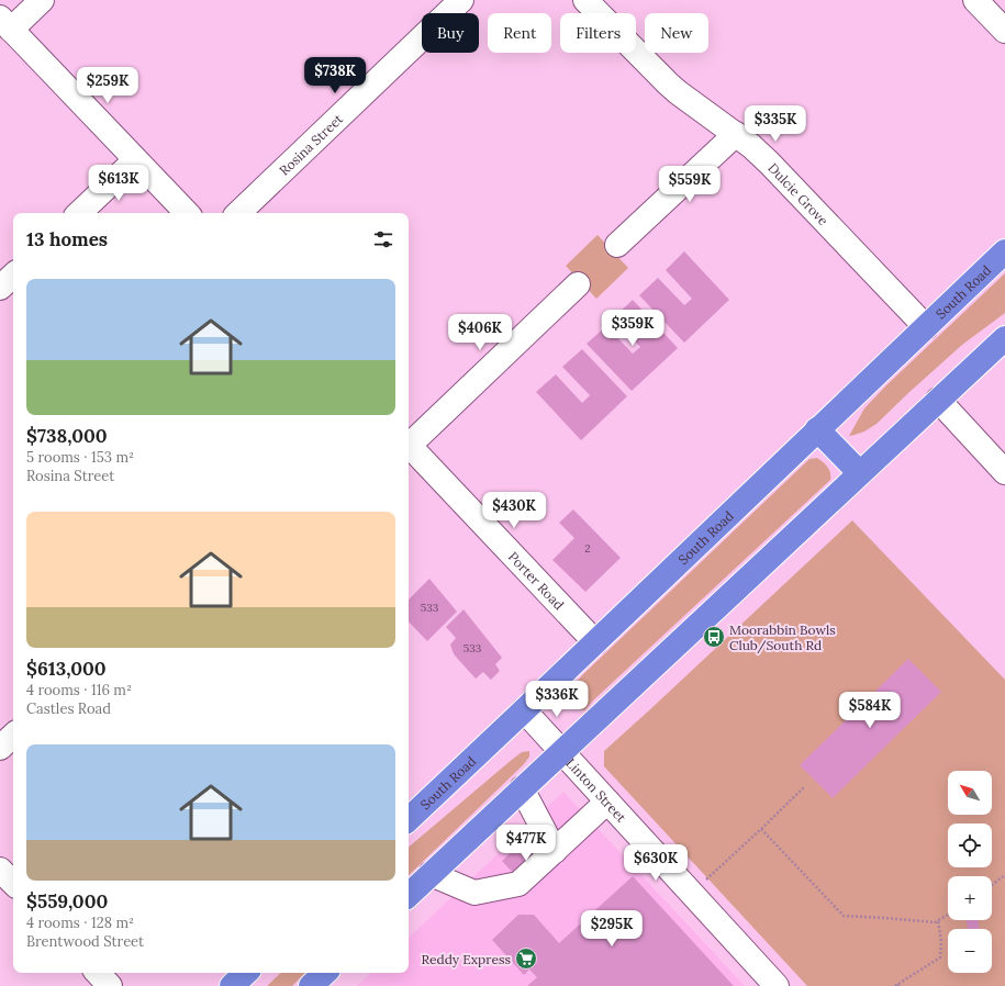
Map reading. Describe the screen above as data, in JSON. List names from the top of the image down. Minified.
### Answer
{"streets":{"highway":["South Road"],"street":["Rosina Street","Dulcie Grove","Porter Road","Linton Street"]},"crossings":[["Dulcie Grove","South Road"],["South Road","Porter Road"],["South Road","Linton Street"]],"places":{"bus stop":["Moorabbin Bowls Club/South Rd"],"supermarket":["Reddy Express"]},"house_numbers":["2","533","533"],"north":"top left","page":{"chip":["Buy","Rent","Filters","New"],"price":["$738K","$259K","$335K","$613K","$559K","$359K","$406K","$430K","$336K","$584K","$477K","$630K","$295K"],"heading":"13 homes","list":[{"name":"$738,000","note":"5 rooms · 153 m² · Rosina Street"},{"name":"$613,000","note":"4 rooms · 116 m² · Castles Road"},{"name":"$559,000","note":"4 rooms · 128 m² · Brentwood Street"}],"map_buttons":["+","−"]}}
